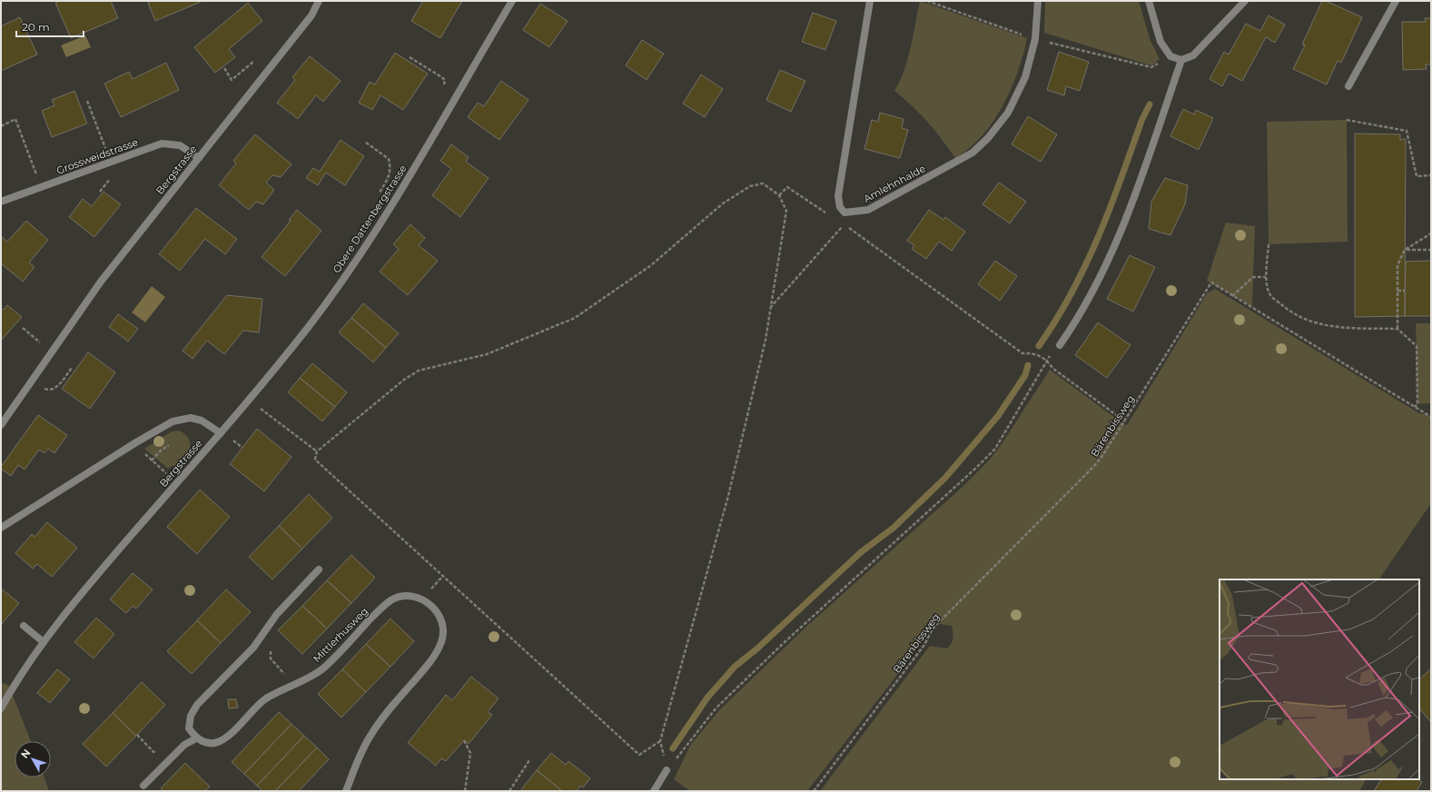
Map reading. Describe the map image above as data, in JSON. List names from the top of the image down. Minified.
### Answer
{"streets":{"street":["Grossweidstrasse","Bergstrasse","Amlehnhalde","Obere Dattenbergstrasse","Mittlerhusweg"],"path":["Bärenbissweg"]},"crossings":[["Grossweidstrasse","Bergstrasse"],["Bergstrasse","Obere Dattenbergstrasse"]],"scale_bar":"20 m","north":"top left"}
